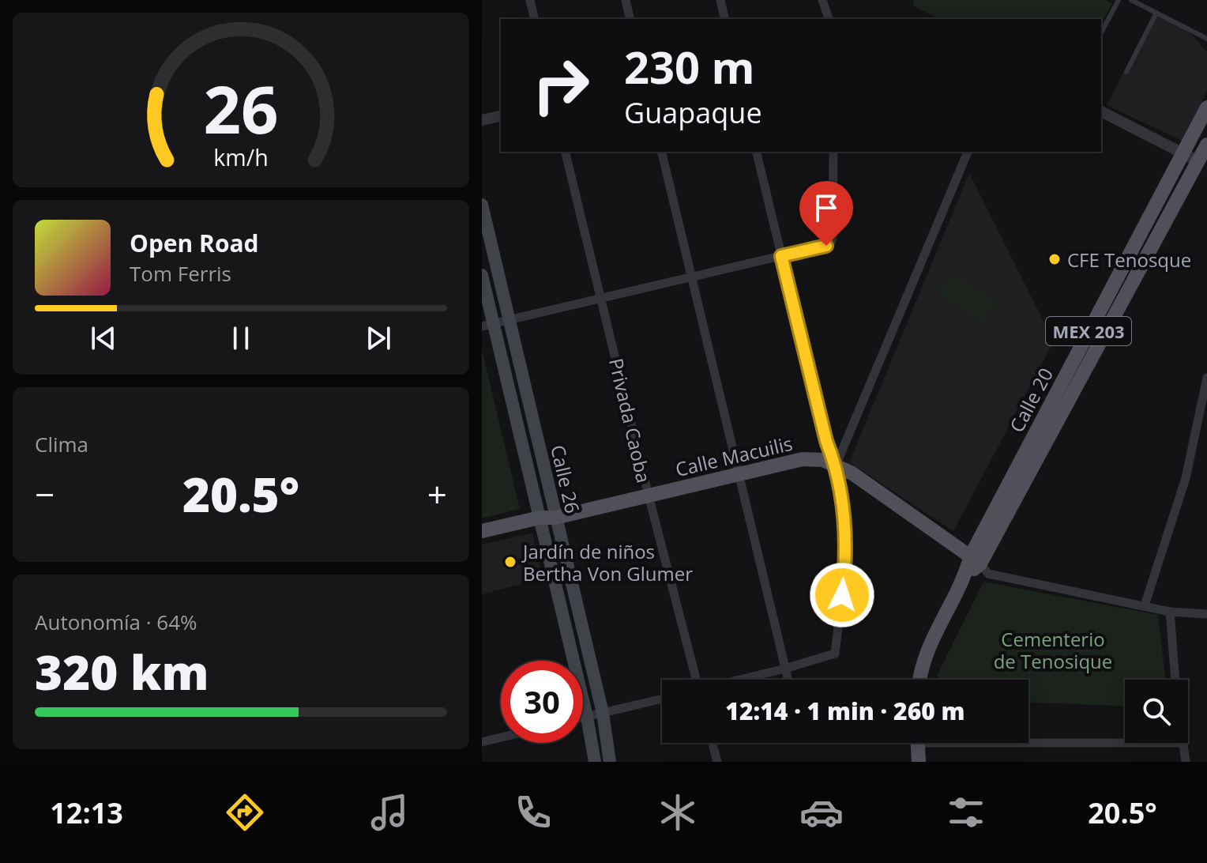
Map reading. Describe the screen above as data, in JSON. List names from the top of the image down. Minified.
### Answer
{"streets":{"main road":["MEX 203","Calle 20","Calle Macuilis","Calle 26"],"street":["Privada Caoba"]},"crossings":[["Calle 20","Calle Macuilis"],["Privada Caoba","Calle Macuilis"],["Calle Macuilis","Calle 26"]],"parks":["Cementerio de Tenosique"],"places":["CFE Tenosque","Jardín de niños Bertha Von Glumer"],"page":{"turn":["230 m","Guapaque"],"song":["Open Road","Tom Ferris"],"tile":["Clima",["Autonomía · 64%","320 km"]],"heat":["−","20.5°","+"],"limit":"30","trip":"12:14 · 1 min · 260 m","tabs":["12:13","20.5°"],"gauge":["26","km/h"]}}
